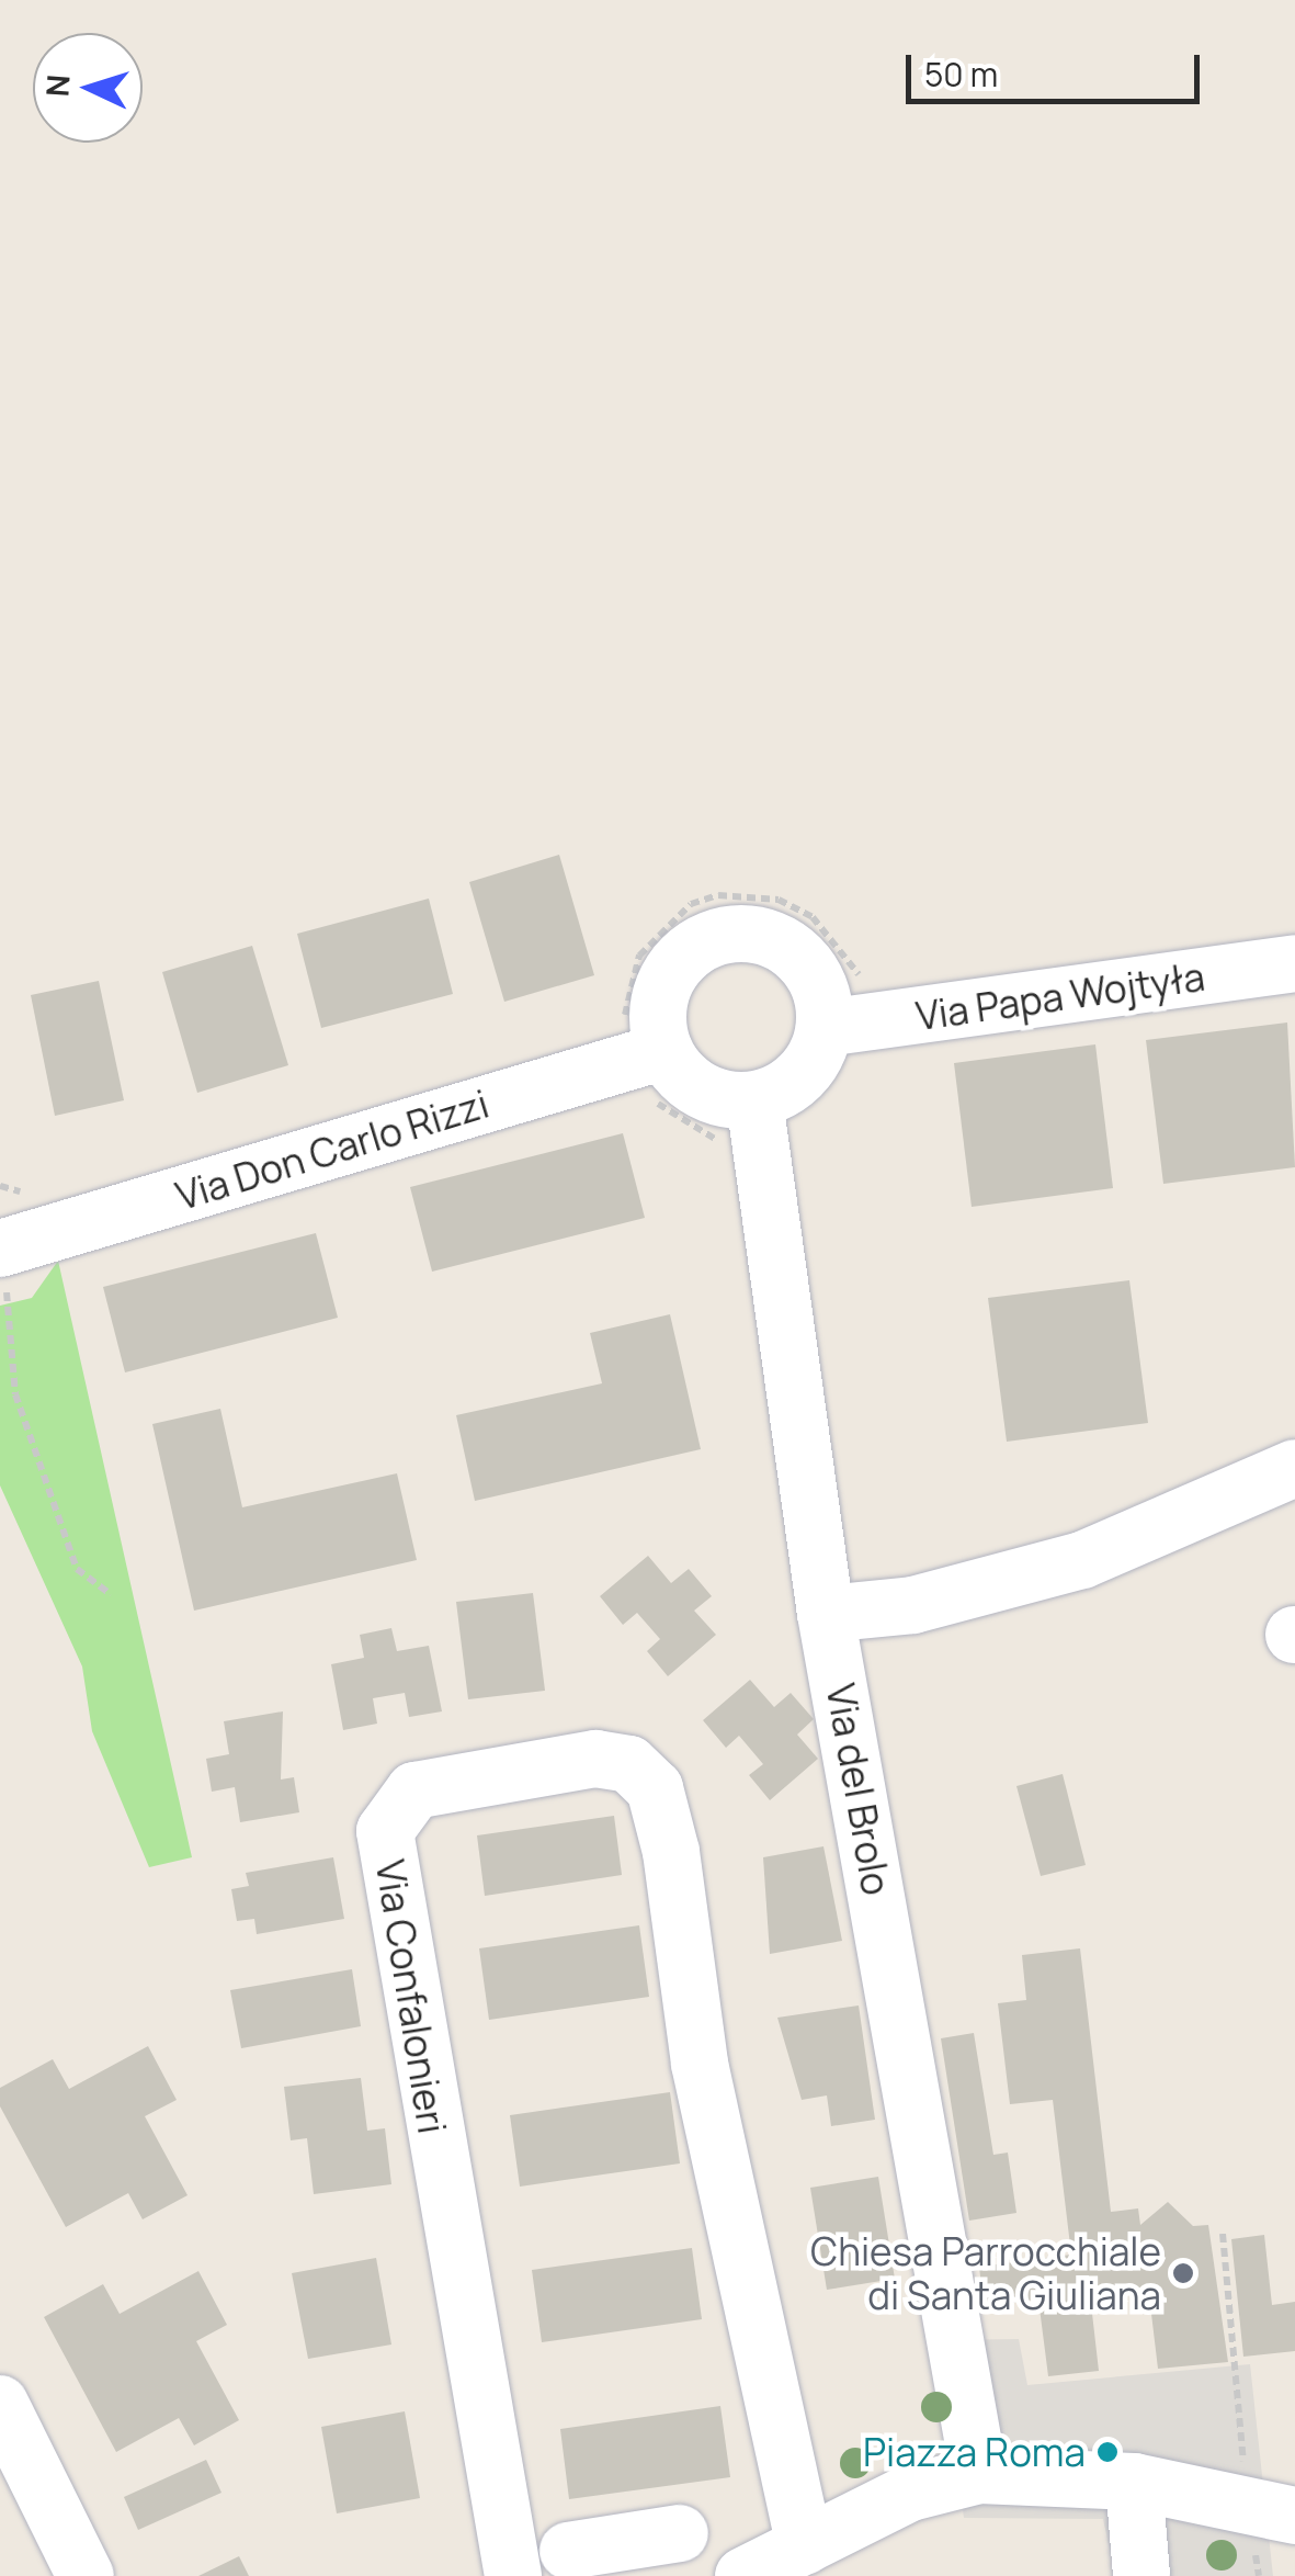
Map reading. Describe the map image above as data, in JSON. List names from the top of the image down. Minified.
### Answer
{"streets":{"street":["Via Papa Wojtyła","Via Don Carlo Rizzi","Via del Brolo","Via Confalonieri"]},"crossings":[["Via Papa Wojtyła","Via Don Carlo Rizzi"],["Via Papa Wojtyła","Via del Brolo"],["Via Don Carlo Rizzi","Via del Brolo"]],"places":["Chiesa Parrocchiale di Santa Giuliana","Piazza Roma"],"scale_bar":"50 m","north":"left"}
